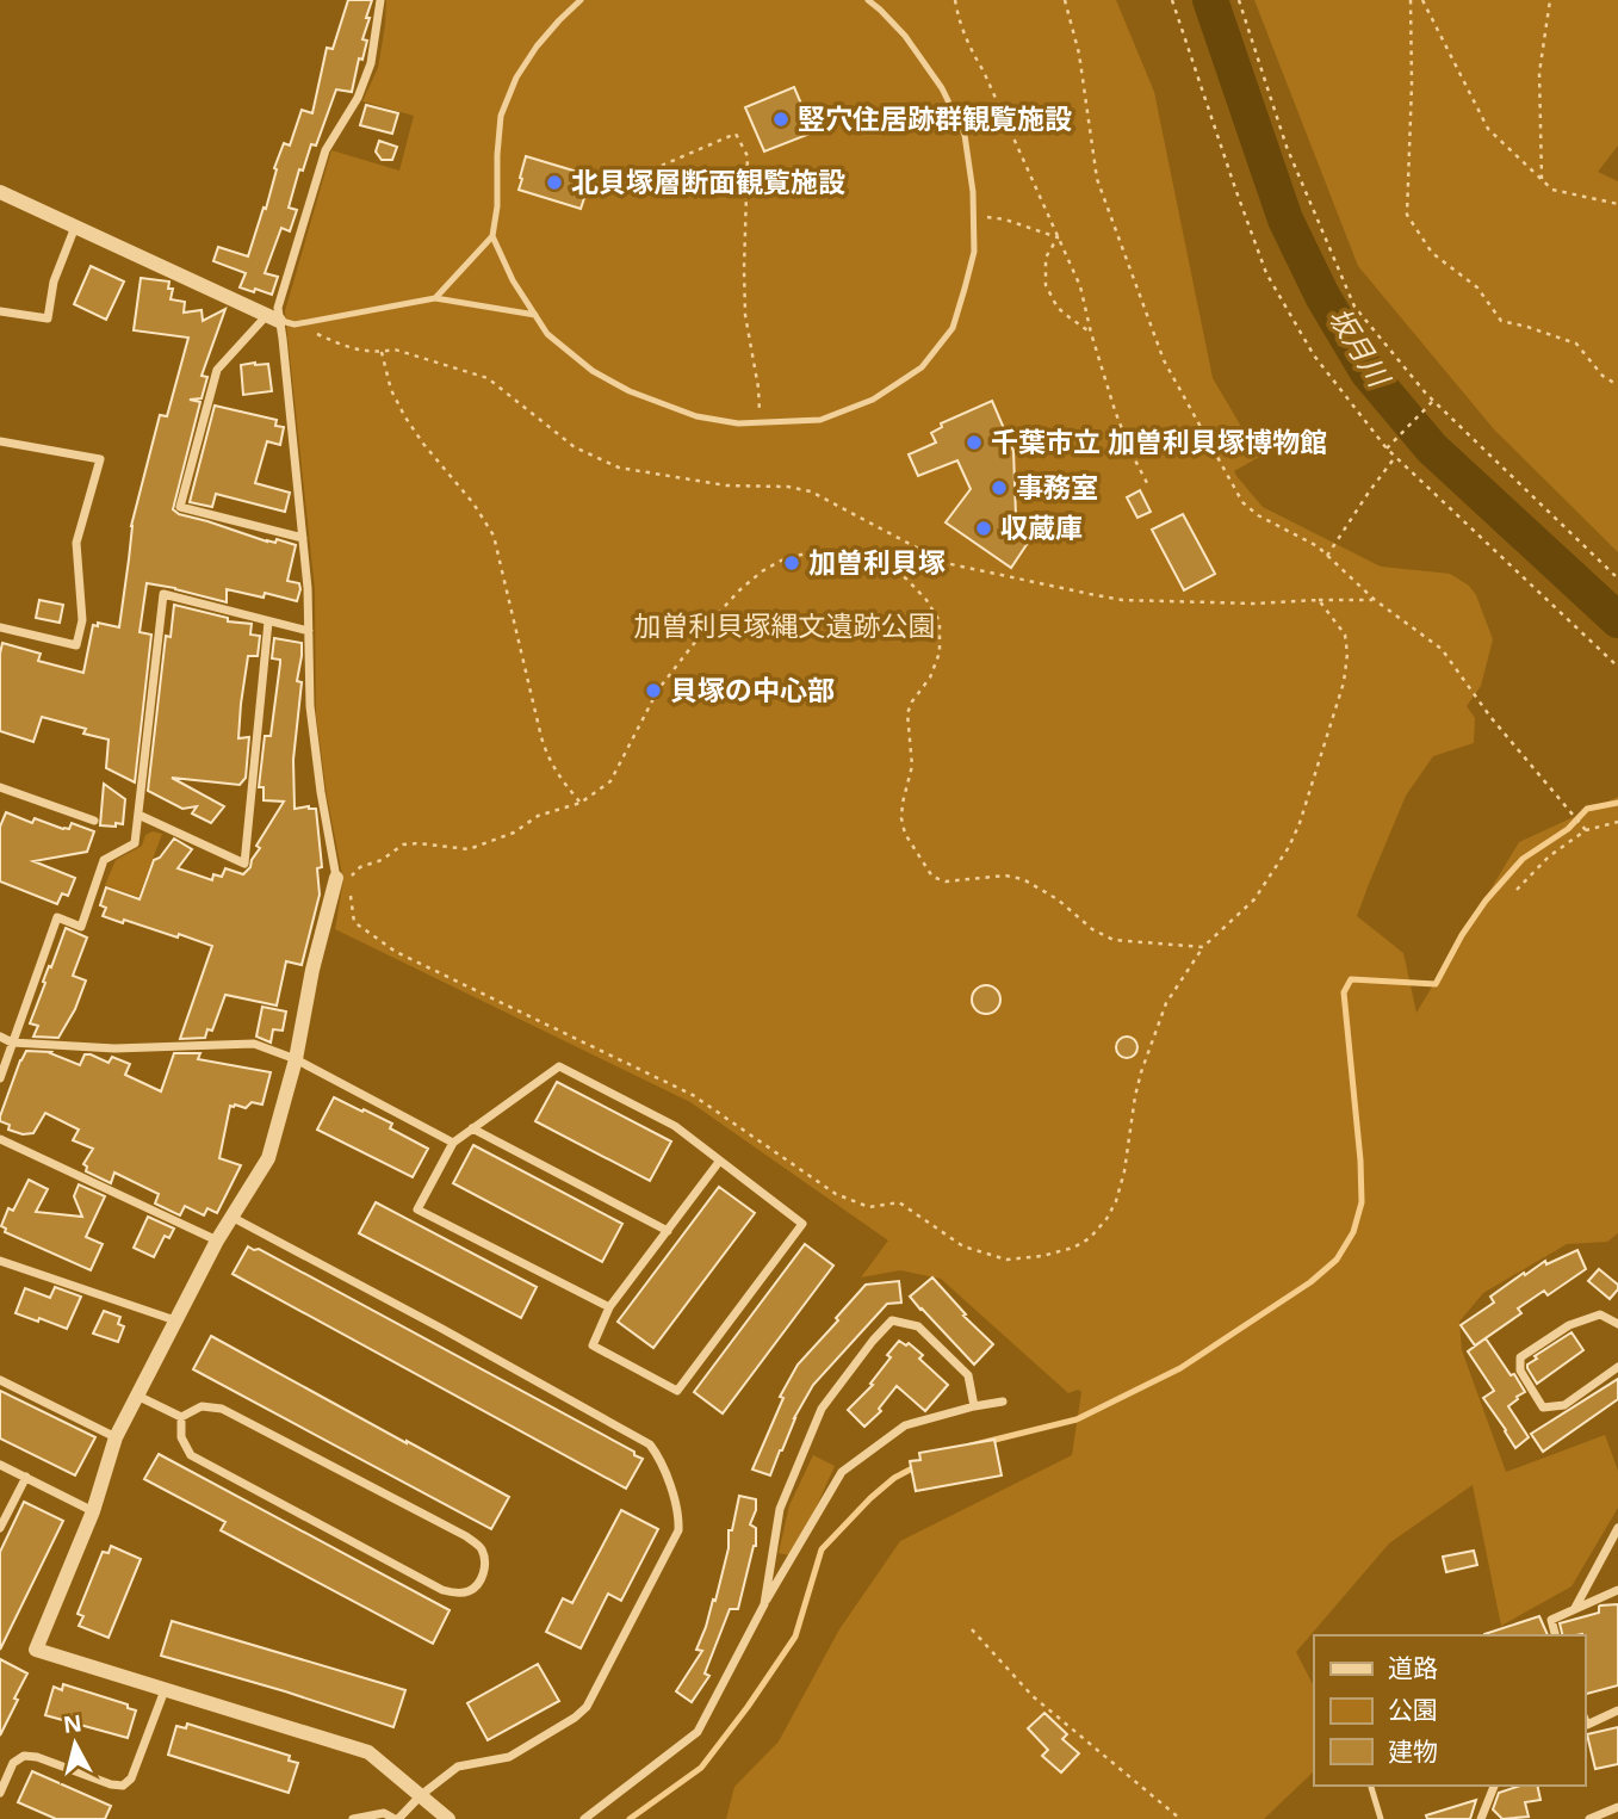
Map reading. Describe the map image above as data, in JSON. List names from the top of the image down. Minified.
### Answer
{"water":["坂月川"],"parks":["加曽利貝塚縄文遺跡公園"],"places":["竪穴住居跡群観覧施設","北貝塚層断面観覧施設","千葉市立 加曽利貝塚博物館","事務室","収蔵庫","加曽利貝塚","貝塚の中心部"],"legend":["道路","公園","建物"],"north":"top"}
